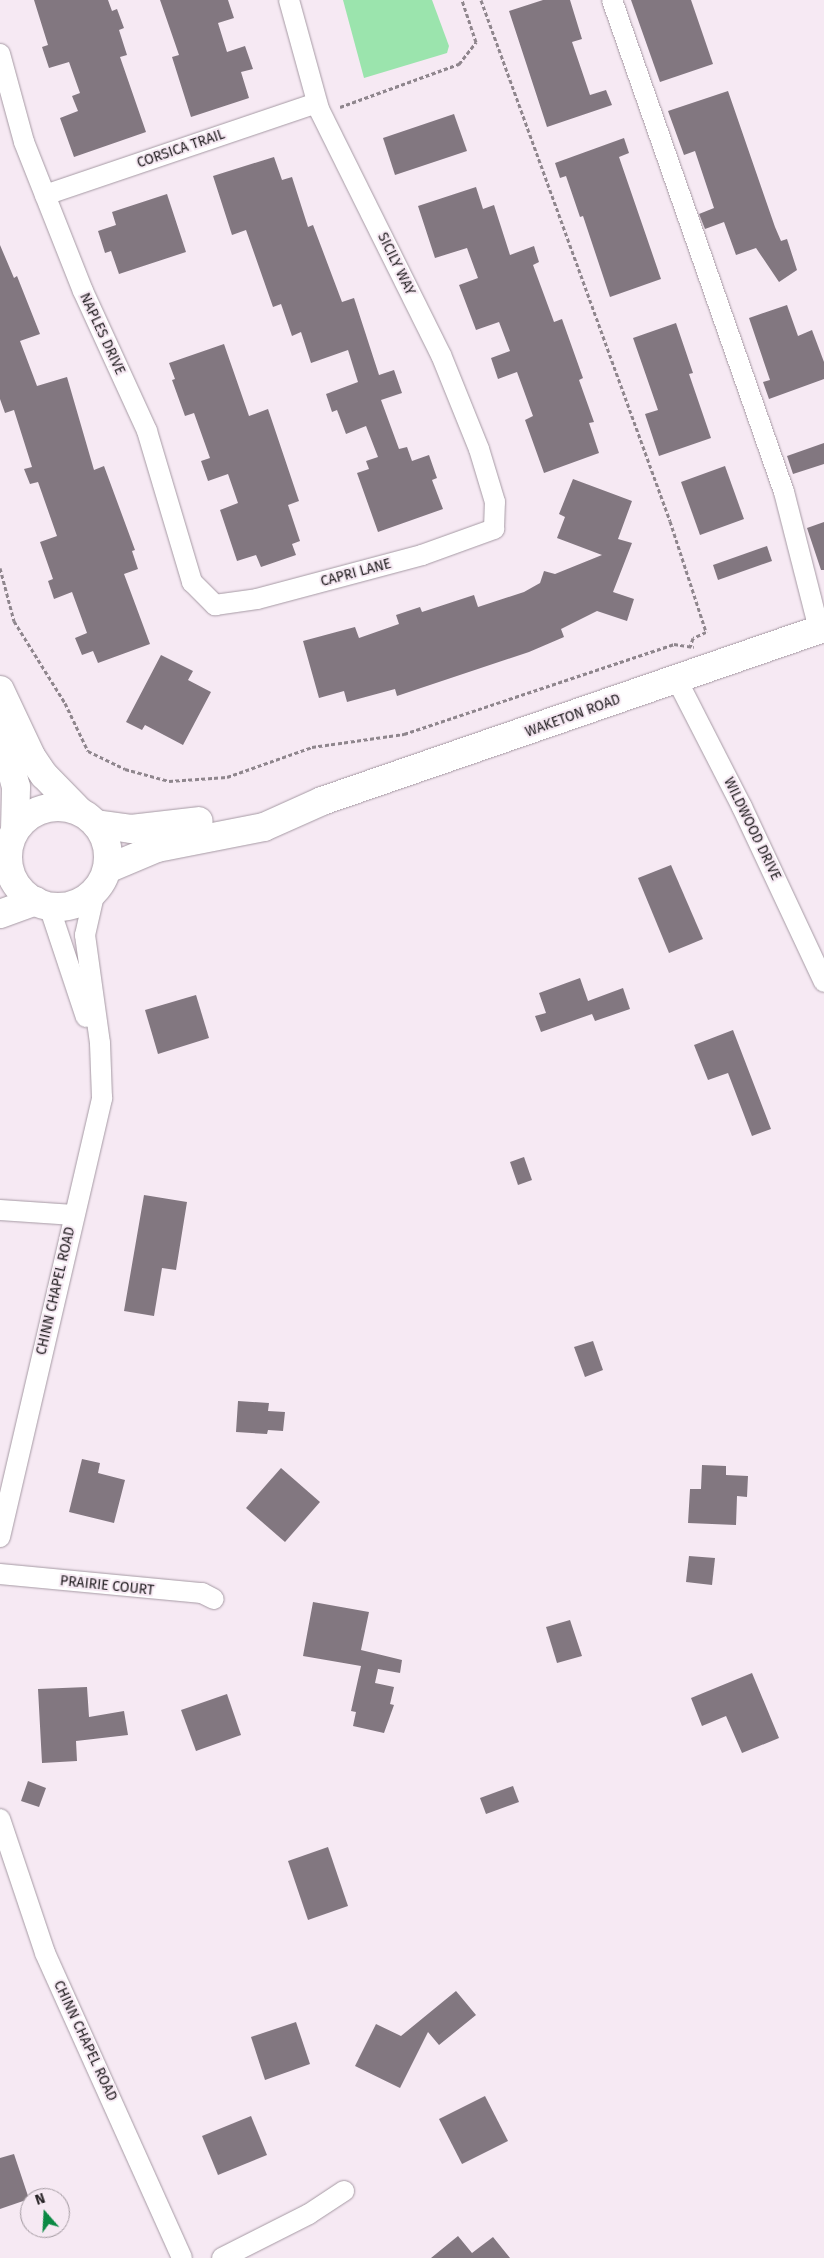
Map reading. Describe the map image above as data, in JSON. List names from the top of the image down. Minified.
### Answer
{"streets":{"street":["CORSICA TRAIL","SICILY WAY","NAPLES DRIVE","CAPRI LANE","WAKETON ROAD","WILDWOOD DRIVE","CHINN CHAPEL ROAD","PRAIRIE COURT"]},"crossings":[["CORSICA TRAIL","SICILY WAY"],["CORSICA TRAIL","NAPLES DRIVE"],["SICILY WAY","CAPRI LANE"],["NAPLES DRIVE","CAPRI LANE"],["WAKETON ROAD","WILDWOOD DRIVE"],["WAKETON ROAD","CHINN CHAPEL ROAD"]],"north":"top"}
